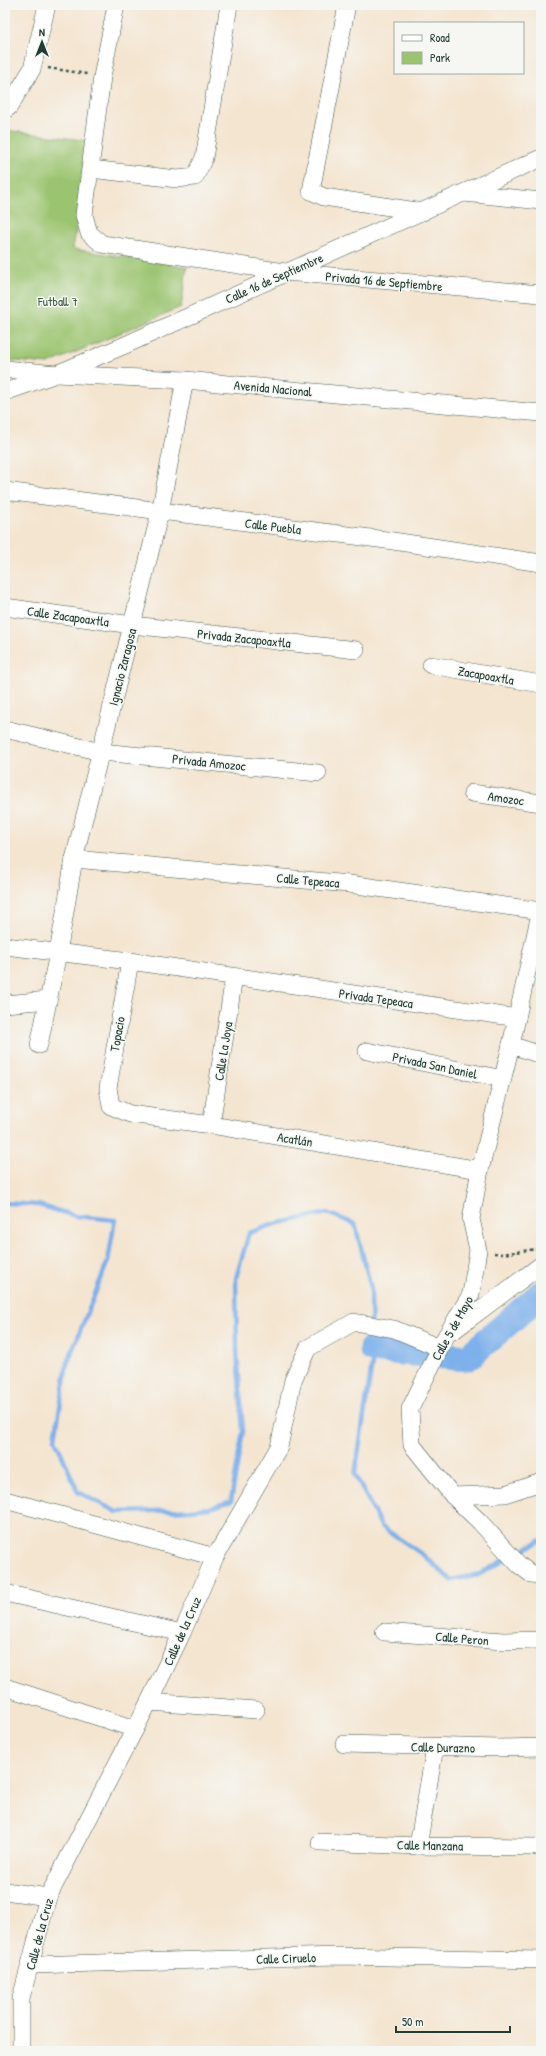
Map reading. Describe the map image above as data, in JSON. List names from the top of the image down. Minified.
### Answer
{"streets":{"street":["Calle 16 de Septiembre","Privada 16 de Septiembre","Avenida Nacional","Calle Puebla","Calle Zacapoaxtla","Privada Zacapoaxtla","Ignacio Zaragosa","Zacapoaxtla","Privada Amozoc","Amozoc","Calle Tepeaca","Privada Tepeaca","Topacio","Calle La Joya","Privada San Daniel","Acatlán","Calle 5 de Mayo","Calle de la Cruz","Calle Peron","Calle Durazno","Calle Manzana","Calle Ciruelo"]},"crossings":[["Calle 16 de Septiembre","Privada 16 de Septiembre"],["Calle 16 de Septiembre","Avenida Nacional"],["Avenida Nacional","Ignacio Zaragosa"],["Calle Puebla","Ignacio Zaragosa"],["Calle Zacapoaxtla","Privada Zacapoaxtla"],["Calle Zacapoaxtla","Ignacio Zaragosa"],["Privada Zacapoaxtla","Ignacio Zaragosa"],["Ignacio Zaragosa","Privada Amozoc"],["Ignacio Zaragosa","Calle Tepeaca"],["Calle Tepeaca","Calle 5 de Mayo"],["Privada Tepeaca","Calle La Joya"],["Privada Tepeaca","Calle 5 de Mayo"],["Topacio","Acatlán"],["Calle La Joya","Acatlán"],["Privada San Daniel","Calle 5 de Mayo"],["Acatlán","Calle 5 de Mayo"],["Calle 5 de Mayo","Calle de la Cruz"],["Calle de la Cruz","Calle Ciruelo"]],"parks":["Futball 7"],"legend":["Road","Park"],"scale_bar":"50 m","north":"top"}
